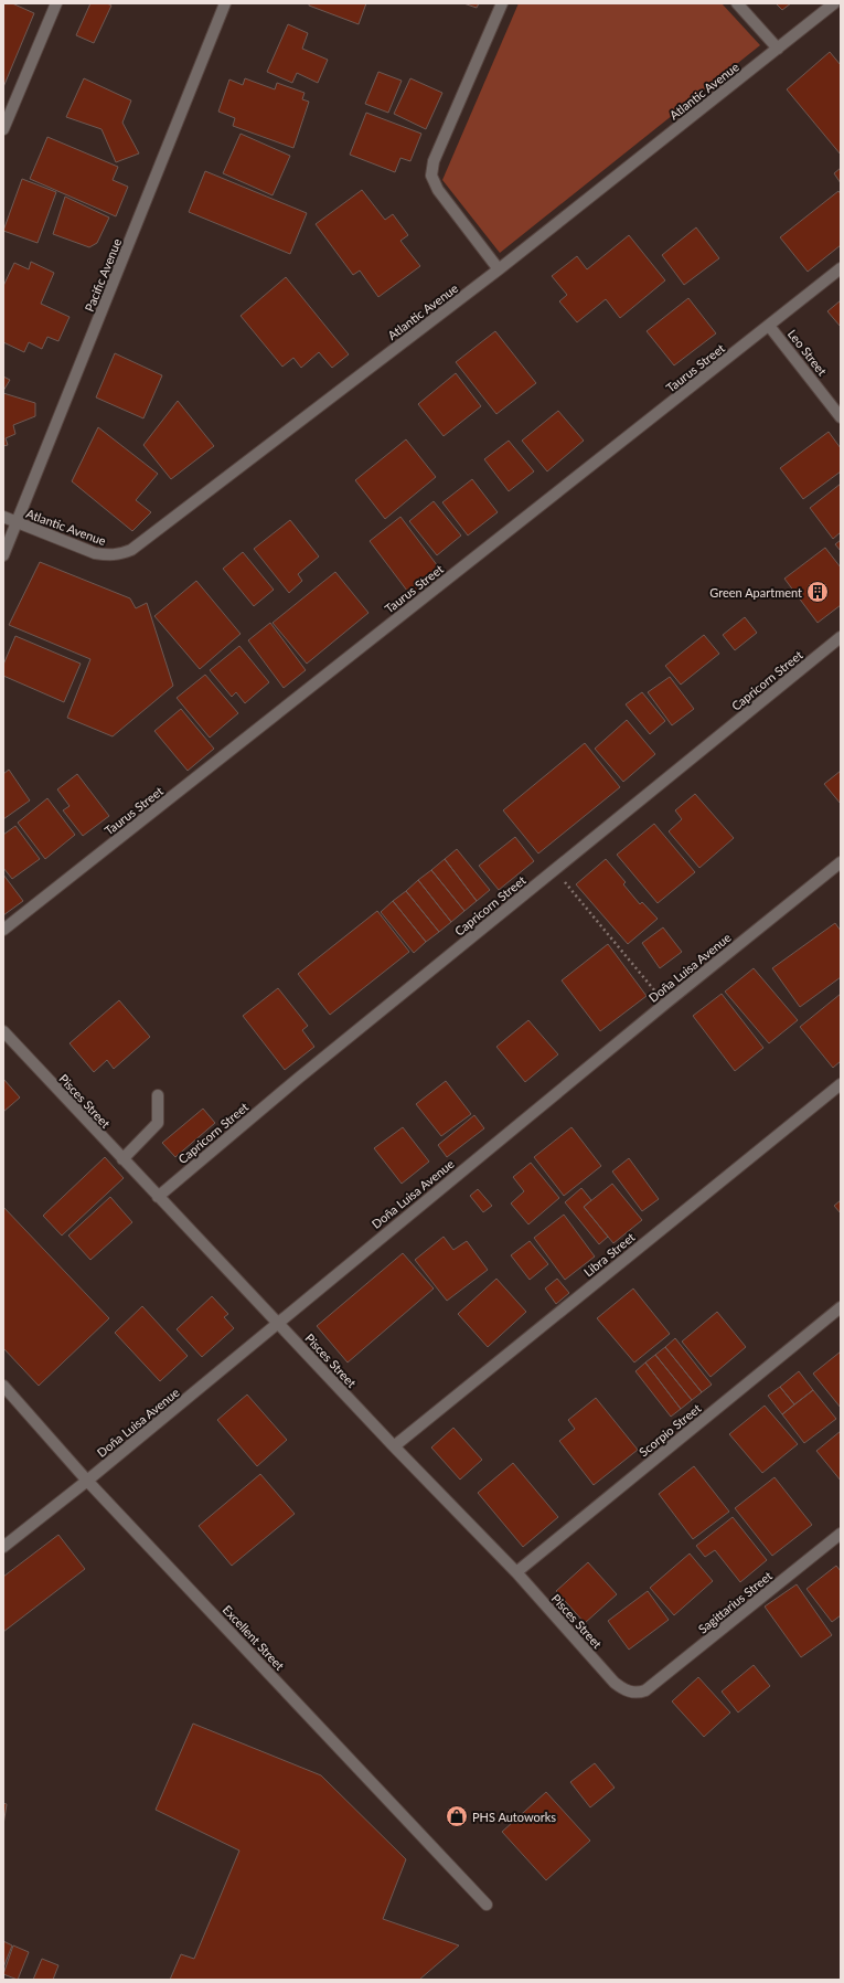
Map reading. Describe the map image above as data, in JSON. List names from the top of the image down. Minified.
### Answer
{"streets":{"street":["Atlantic Avenue","Pacific Avenue","Leo Street","Taurus Street","Capricorn Street","Doña Luisa Avenue","Pisces Street","Libra Street","Scorpio Street","Sagittarius Street","Excellent Street"]},"crossings":[["Atlantic Avenue","Pacific Avenue"],["Leo Street","Taurus Street"],["Capricorn Street","Pisces Street"],["Doña Luisa Avenue","Pisces Street"],["Doña Luisa Avenue","Excellent Street"],["Pisces Street","Libra Street"],["Pisces Street","Scorpio Street"],["Pisces Street","Sagittarius Street"]],"places":{"building":["Green Apartment"],"shop":["PHS Autoworks"]}}
